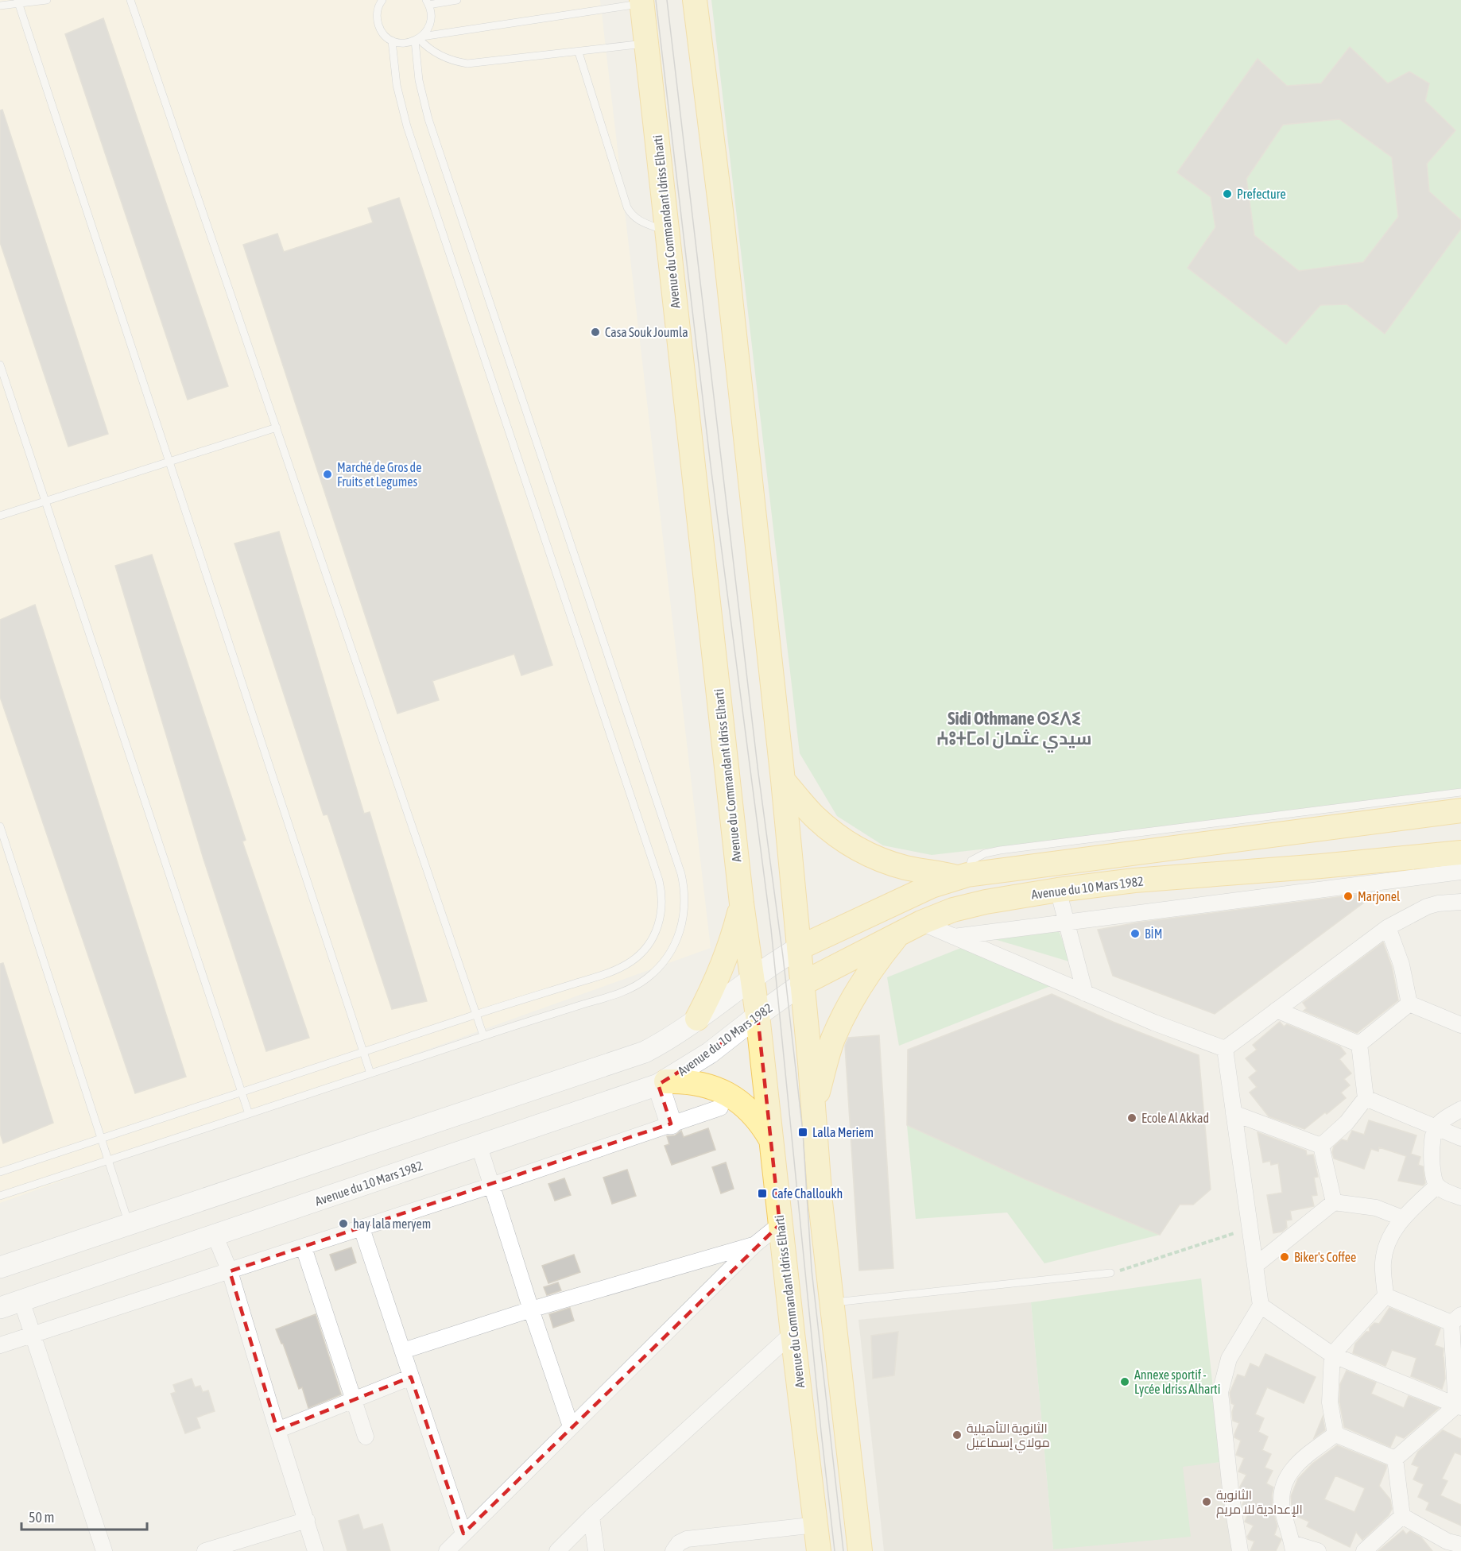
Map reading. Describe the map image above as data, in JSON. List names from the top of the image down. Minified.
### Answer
{"streets":{"main road":["Avenue du Commandant Idriss Elharti","Avenue du 10 Mars 1982"]},"crossings":[["Avenue du Commandant Idriss Elharti","Avenue du 10 Mars 1982"]],"districts":["Sidi Othmane ⵙⵉⴷⵉ ⵄⵓⵜⵎⴰⵏ سيدي عثمان"],"places":{"other":["Prefecture","Casa Souk Joumla","Marché de Gros de Fruits et Legumes","Marjonel","BİM","Ecole Al Akkad","hay lala meryem","Biker's Coffee","Annexe sportif - Lycée Idriss Alharti","الثانوية التأهيلية مولاي إسماعيل","الثانوية الإعدادية للا مريم"],"transit":["Lalla Meriem","Cafe Challoukh"]},"scale_bar":"50 m"}
